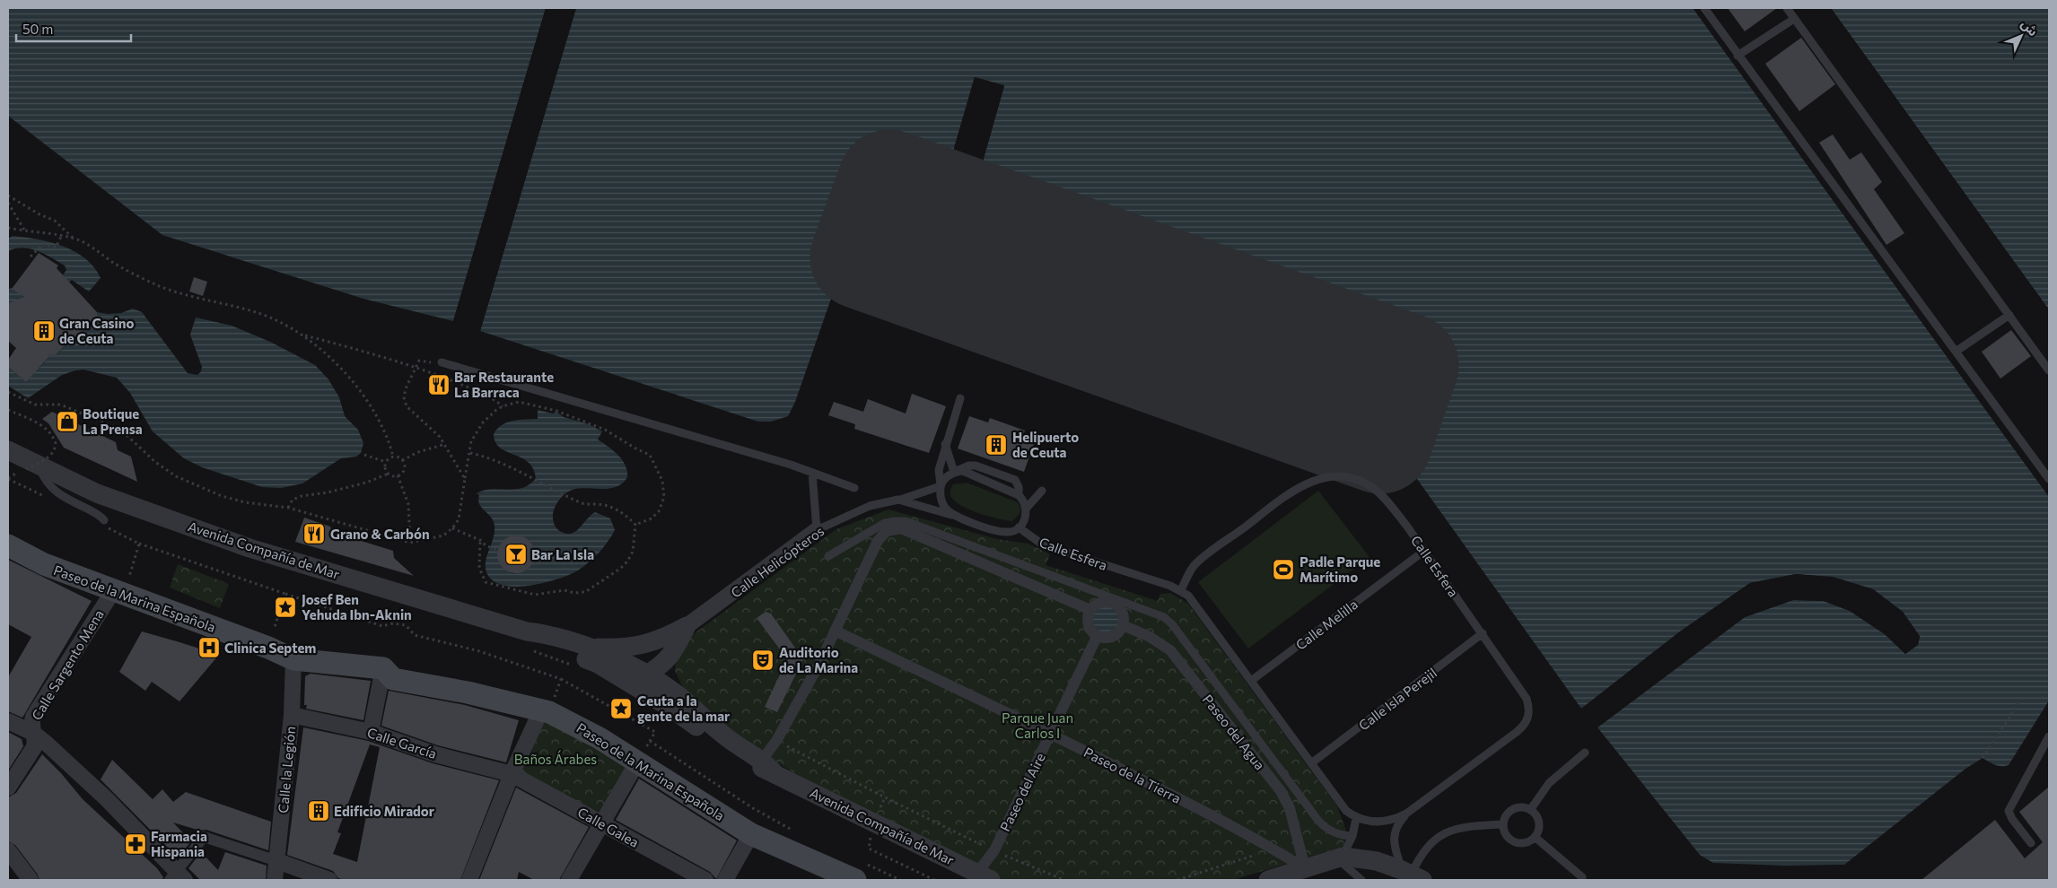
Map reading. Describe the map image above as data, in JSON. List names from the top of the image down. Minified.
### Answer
{"streets":{"main road":["Paseo de la Marina Española"],"street":["Avenida Compañía de Mar","Calle Helicópteros","Calle Sargento Mena","Paseo del Agua","Calle García","Calle la Legión","Paseo de la Tierra","Paseo del Aire","Calle Galea"],"lane":["Calle Esfera","Calle Melilla","Calle Isla Perejil"]},"crossings":[["Avenida Compañía de Mar","Paseo del Aire"],["Calle Esfera","Calle Helicópteros"],["Calle Esfera","Calle Melilla"],["Calle Esfera","Calle Isla Perejil"],["Paseo de la Marina Española","Calle Sargento Mena"],["Paseo de la Marina Española","Calle la Legión"],["Paseo del Agua","Paseo de la Tierra"],["Paseo del Agua","Paseo del Aire"],["Calle García","Calle la Legión"],["Calle García","Calle Galea"],["Paseo de la Tierra","Paseo del Aire"]],"parks":["Parque Juan Carlos I","Baños Árabes"],"places":{"building":["Gran Casino de Ceuta","Helipuerto de Ceuta","Edificio Mirador"],"restaurant":["Bar Restaurante La Barraca","Grano & Carbón"],"shop":["Boutique La Prensa"],"bar":["Bar La Isla"],"sports":["Padle Parque Marítimo"],"place":["Josef Ben Yehuda Ibn-Aknin","Ceuta a la gente de la mar"],"hospital":["Clinica Septem"],"theatre":["Auditorio de La Marina"],"pharmacy":["Farmacia Hispania"]},"scale_bar":"50 m","north":"top right"}
